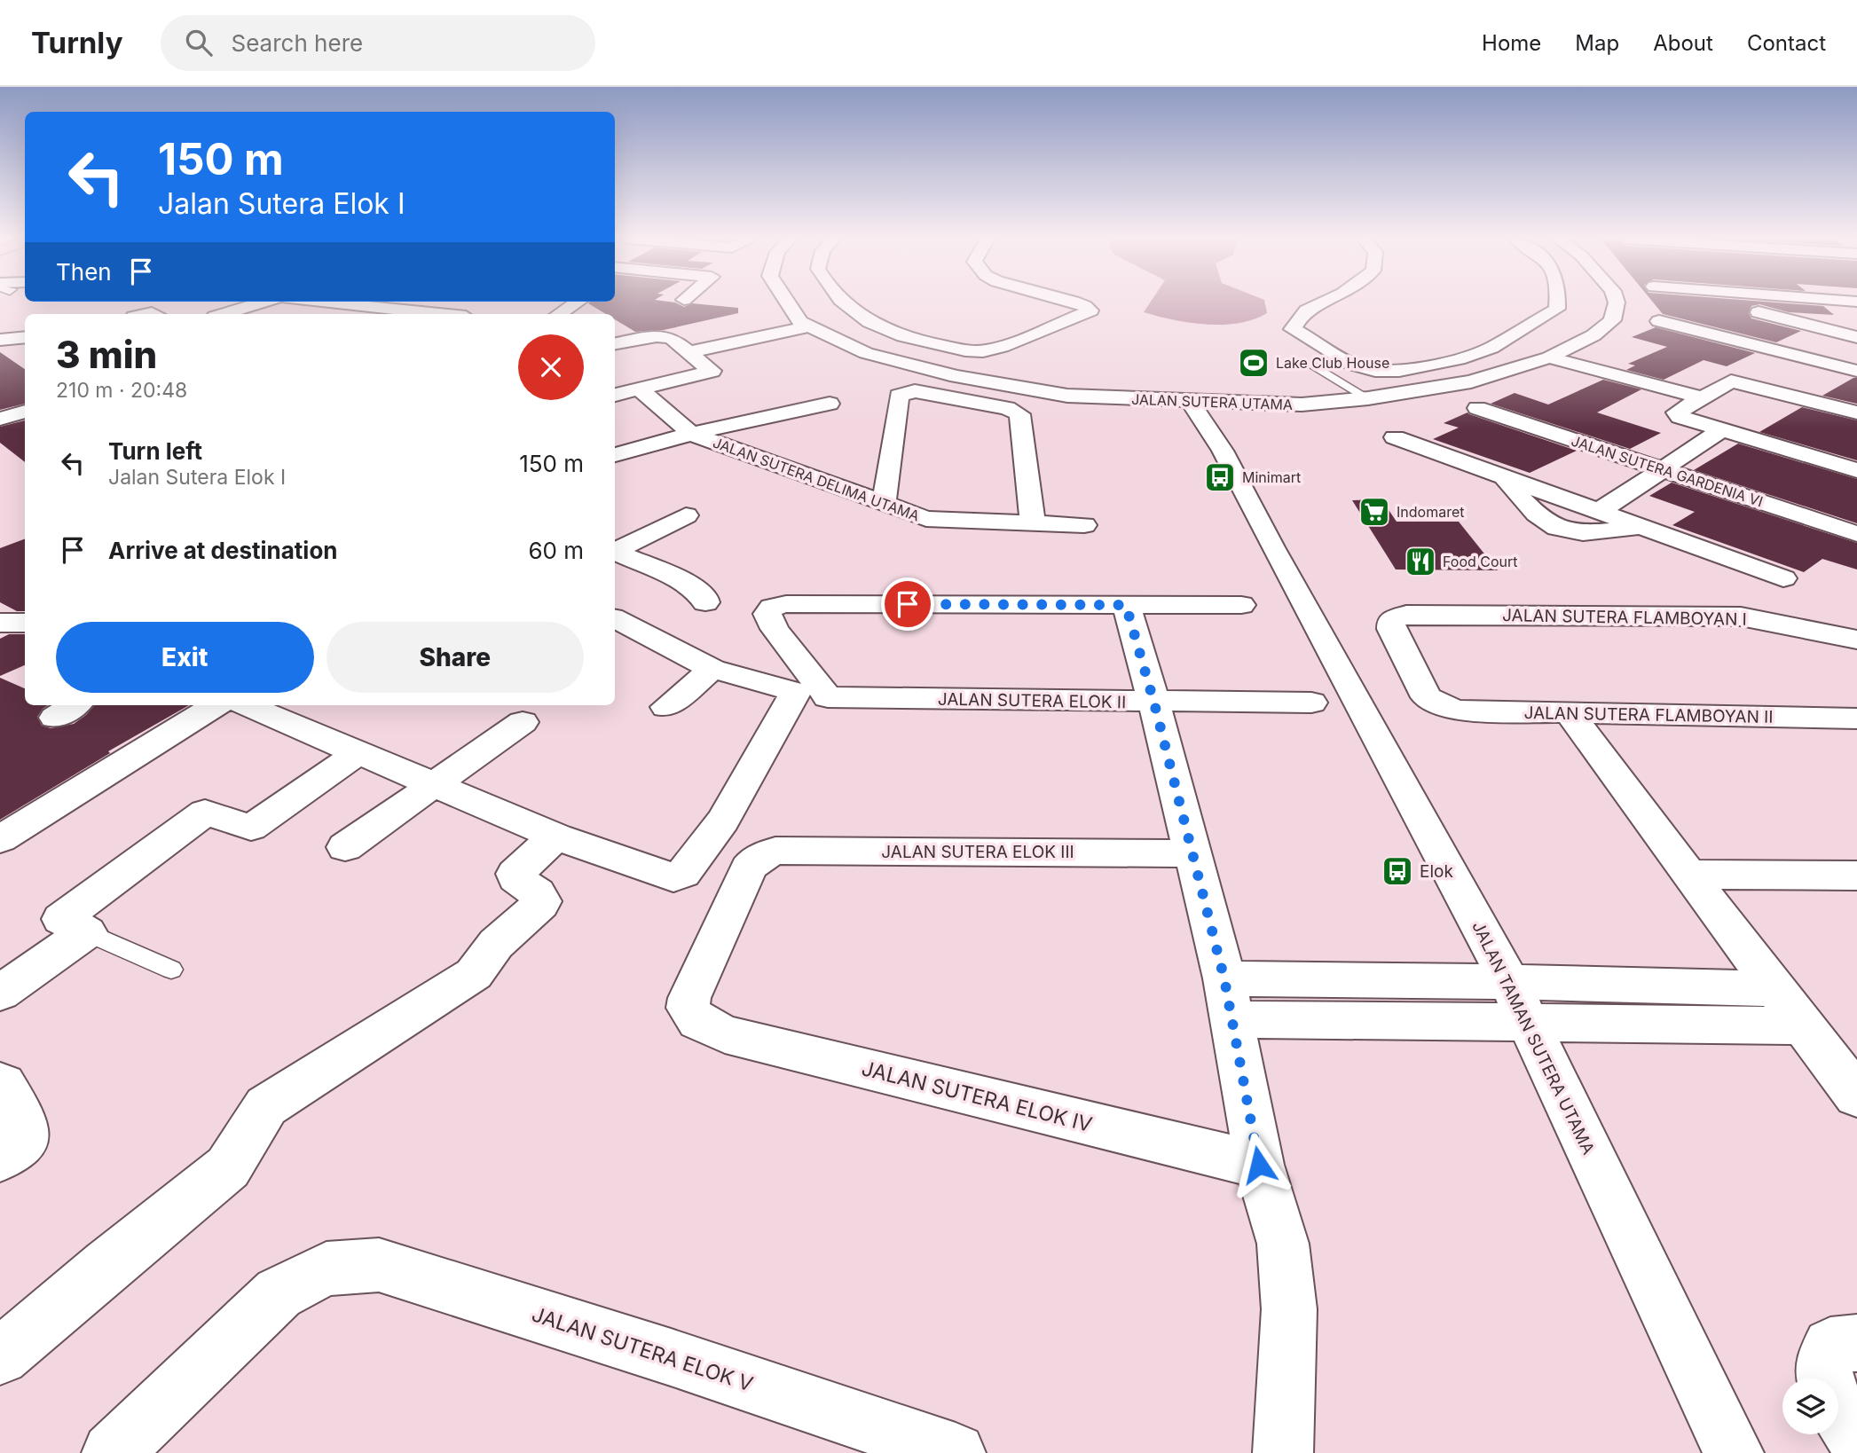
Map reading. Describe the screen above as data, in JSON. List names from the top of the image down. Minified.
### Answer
{"streets":{"street":["JALAN SUTERA UTAMA","JALAN SUTERA GARDENIA VI","JALAN SUTERA DELIMA UTAMA","JALAN SUTERA FLAMBOYAN I","JALAN SUTERA ELOK II","JALAN SUTERA FLAMBOYAN II","JALAN SUTERA ELOK III","JALAN TAMAN SUTERA UTAMA","JALAN SUTERA ELOK IV","JALAN SUTERA ELOK V"]},"crossings":[["JALAN SUTERA UTAMA","JALAN TAMAN SUTERA UTAMA"],["JALAN SUTERA FLAMBOYAN I","JALAN SUTERA FLAMBOYAN II"],["JALAN SUTERA ELOK III","JALAN SUTERA ELOK IV"]],"places":{"sports":["Lake Club House"],"bus stop":["Minimart","Elok"],"supermarket":["Indomaret"],"restaurant":["Food Court"]},"page":{"header":"Turnly","search":"Search here","nav":["Home","Map","About","Contact"],"turn":["150 m","Jalan Sutera Elok I"],"then":"Then","heading":["3 min","210 m · 20:48"],"list":[{"name":"Turn left","note":"Jalan Sutera Elok I","value":"150 m"},{"name":"Arrive at destination","value":"60 m"}],"buttons":["Exit","Share"]}}
